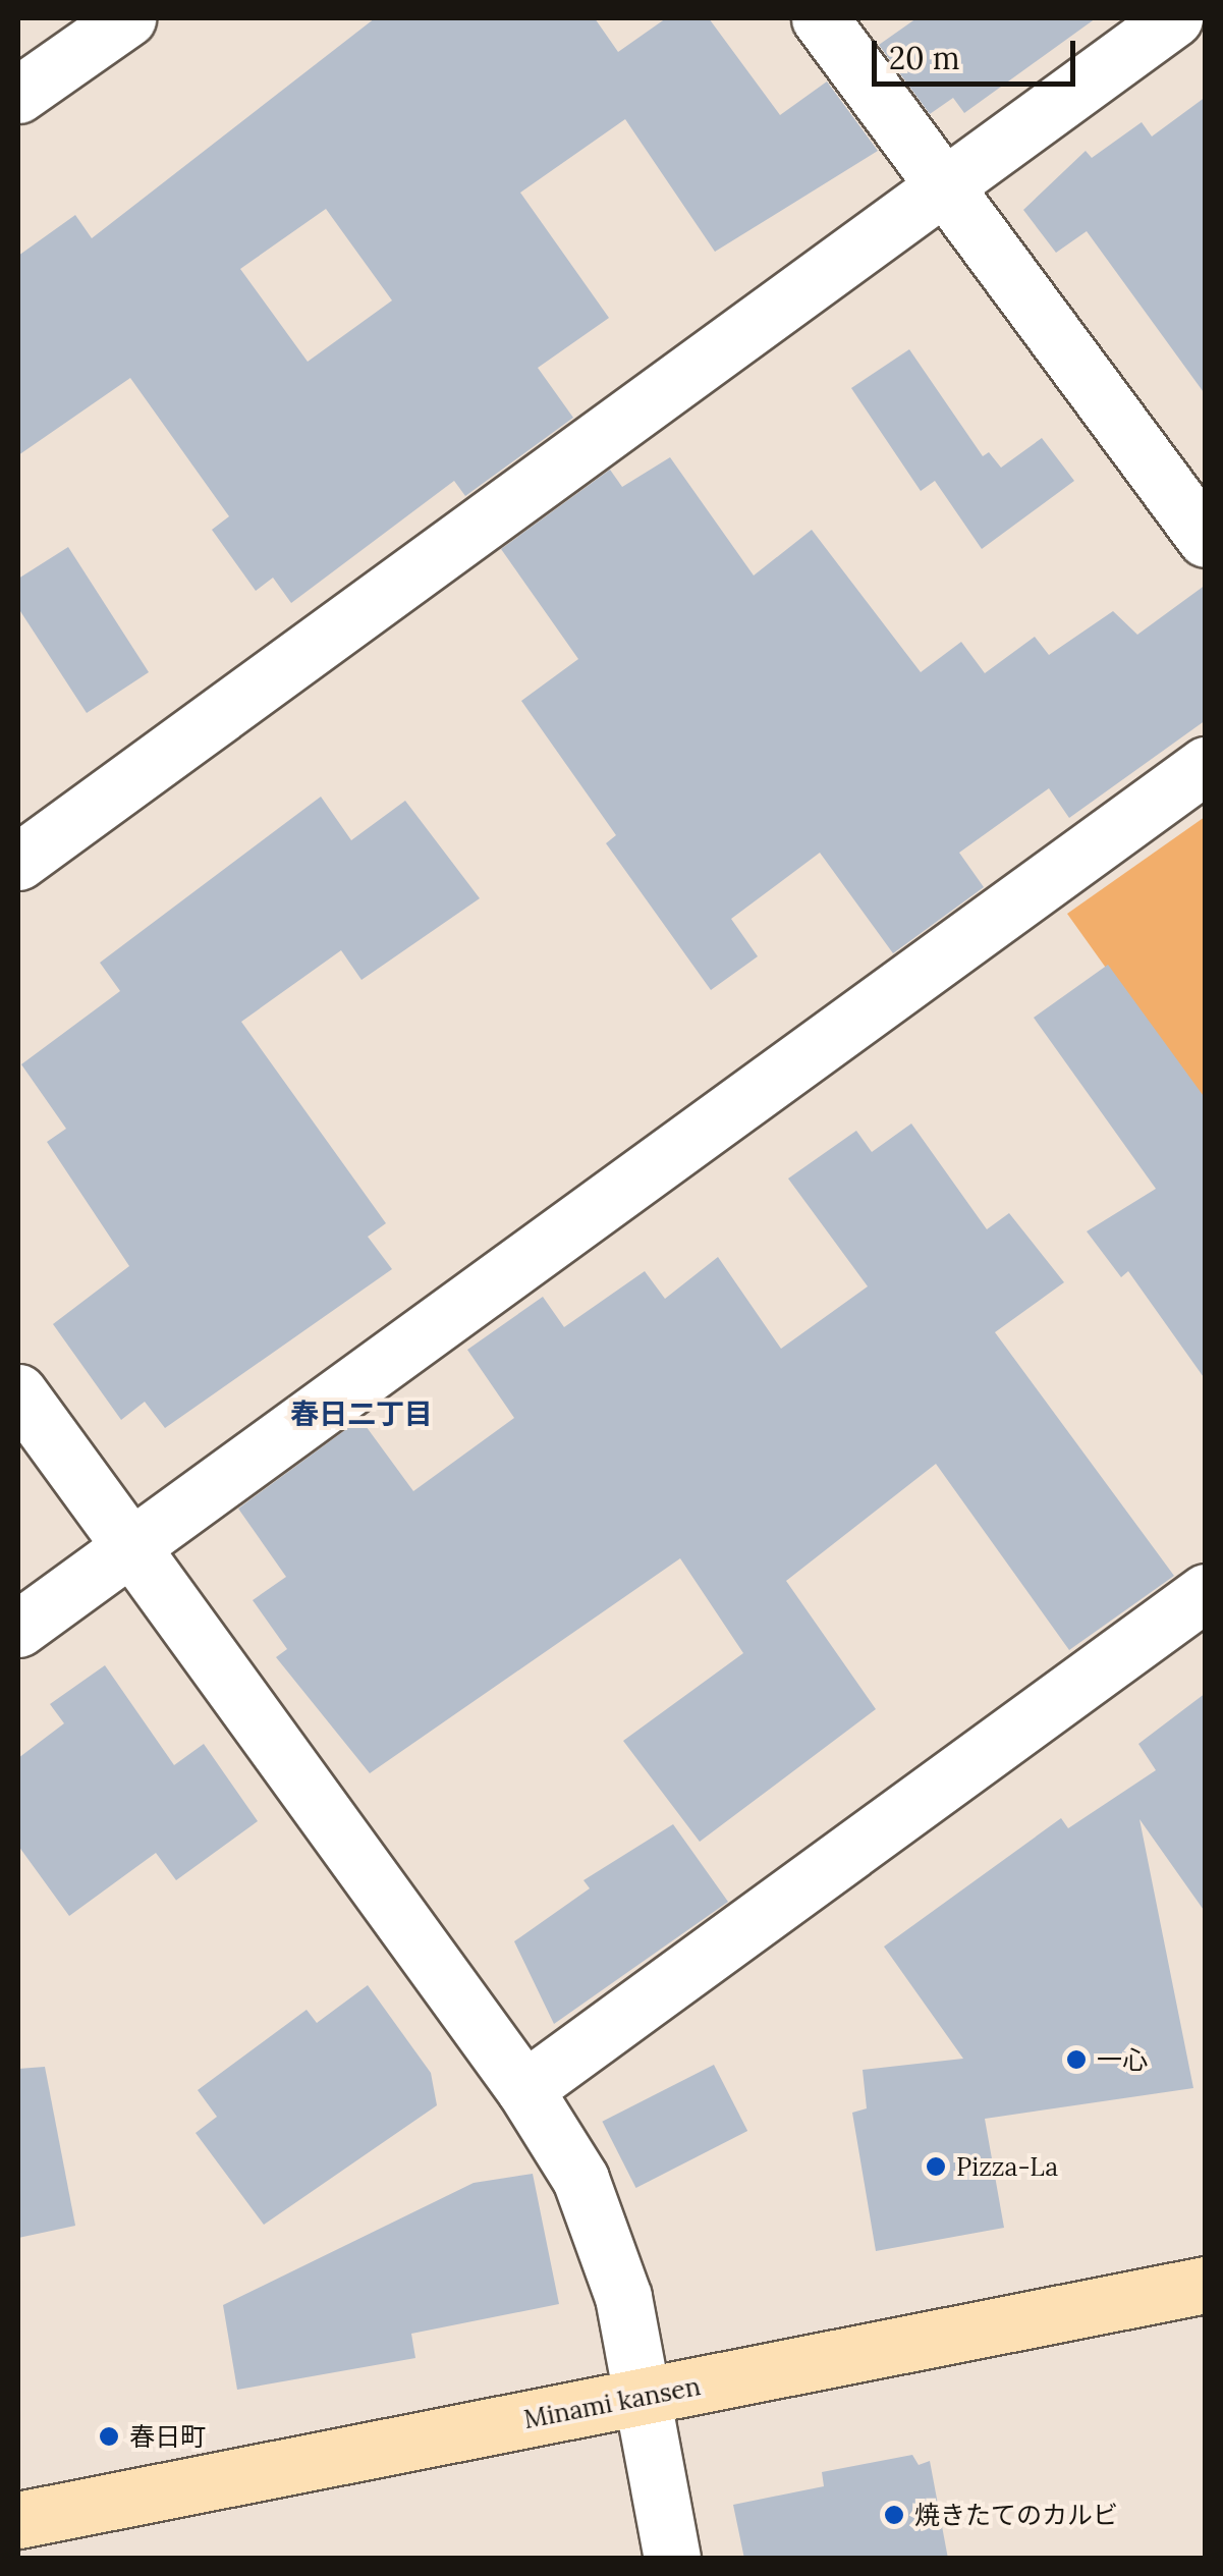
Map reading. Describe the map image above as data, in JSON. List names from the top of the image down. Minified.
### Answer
{"streets":{"main road":["Minami kansen"]},"districts":["春日二丁目"],"places":["一心","Pizza-La","春日町","焼きたてのカルビ"],"scale_bar":"20 m"}
